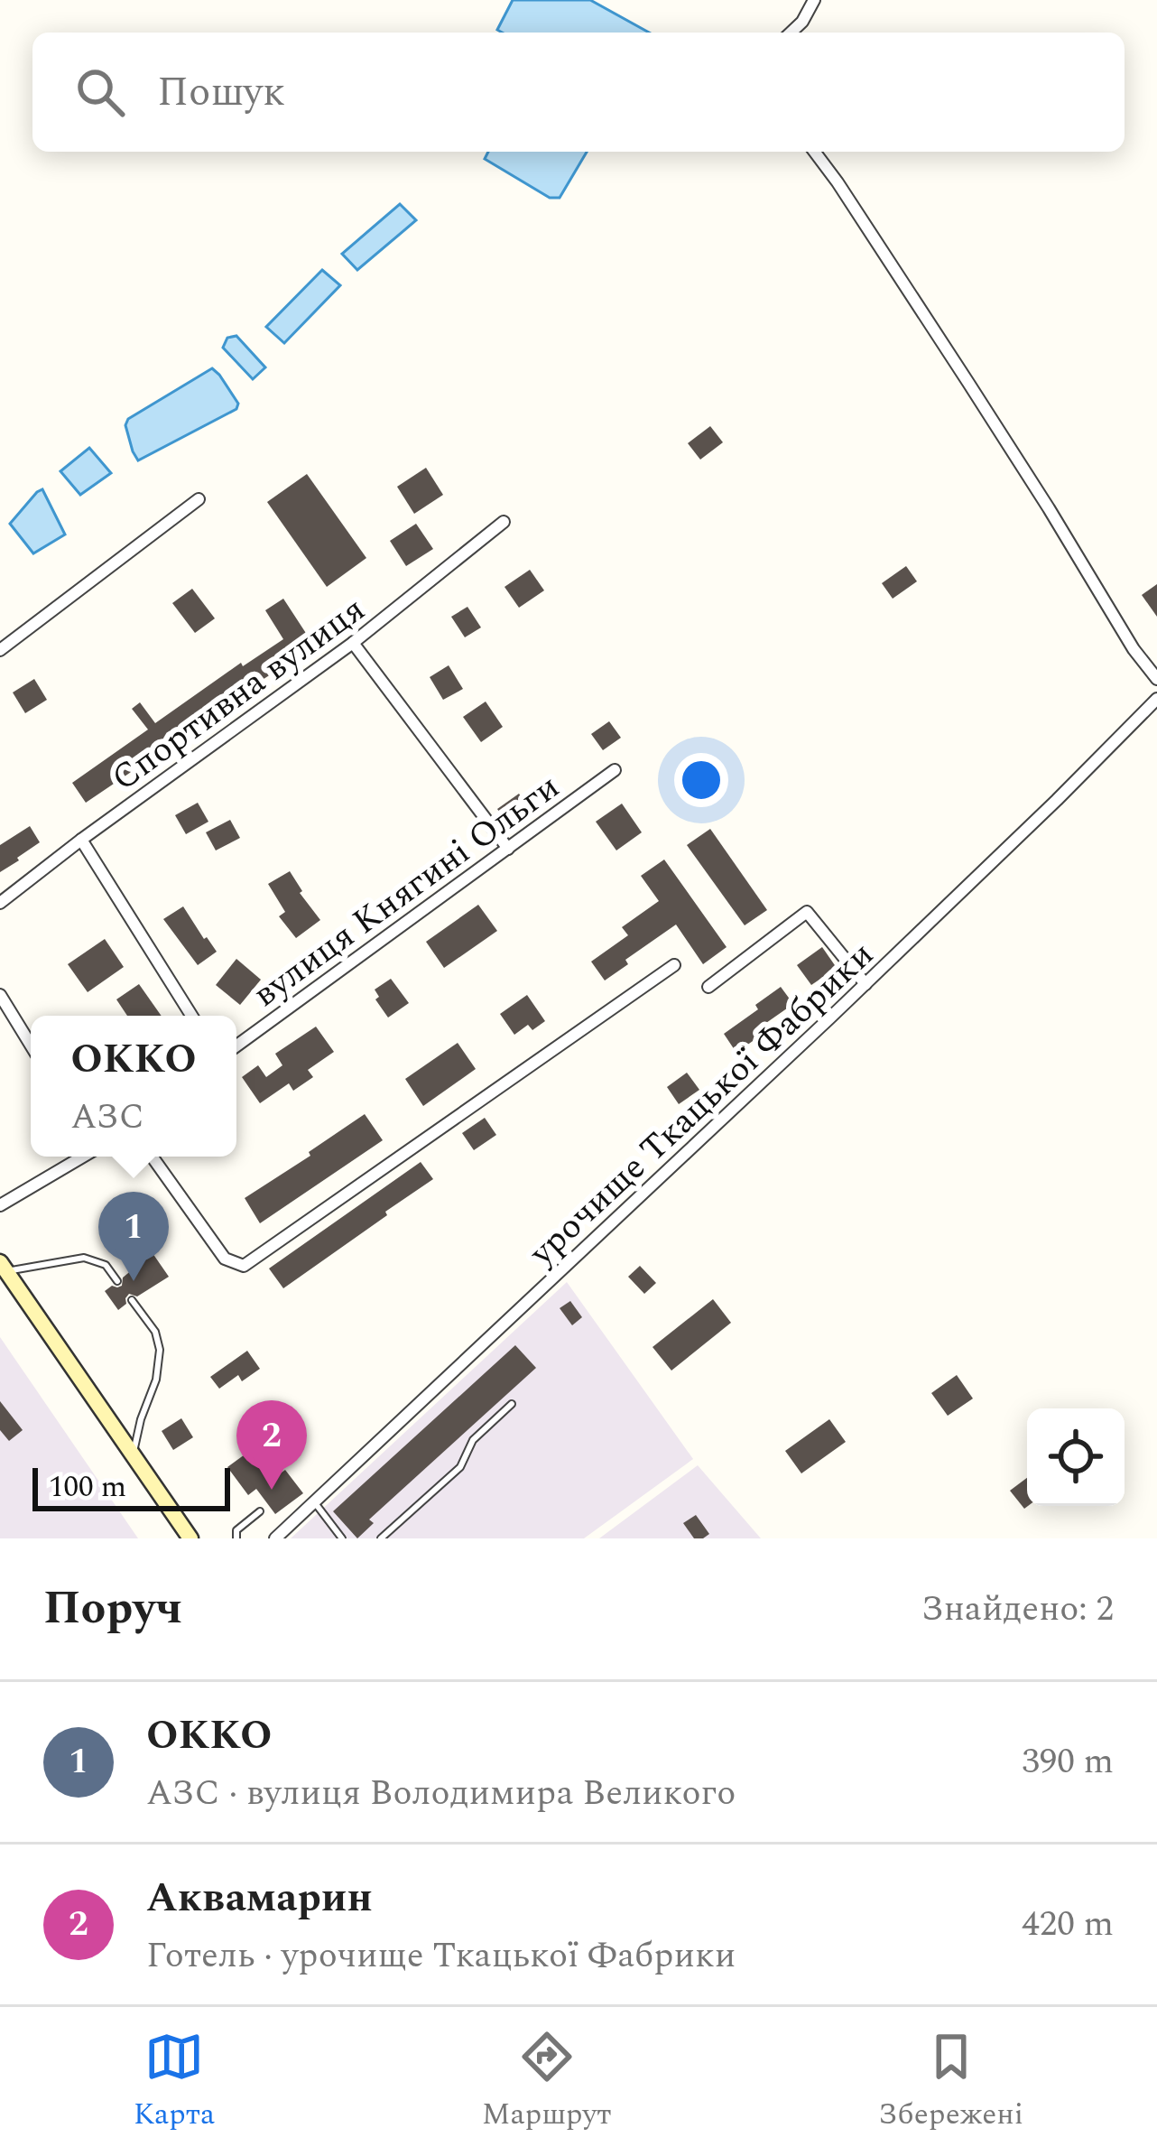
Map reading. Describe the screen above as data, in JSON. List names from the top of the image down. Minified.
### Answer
{"streets":{"street":["Спортивна вулиця","вулиця Княгині Ольги","урочище Ткацької Фабрики"]},"scale_bar":"100 m","page":{"search":"Пошук","popup":["OKKO","АЗС"],"pins":["1","2"],"scale":"100 m","heading":["Поруч","Знайдено: 2"],"list":[{"mark":"1","name":"OKKO","note":"АЗС · вулиця Володимира Великого","value":"390 m"},{"mark":"2","name":"Аквамарин","note":"Готель · урочище Ткацької Фабрики","value":"420 m"}],"nav":["Карта","Маршрут","Збережені"]}}
